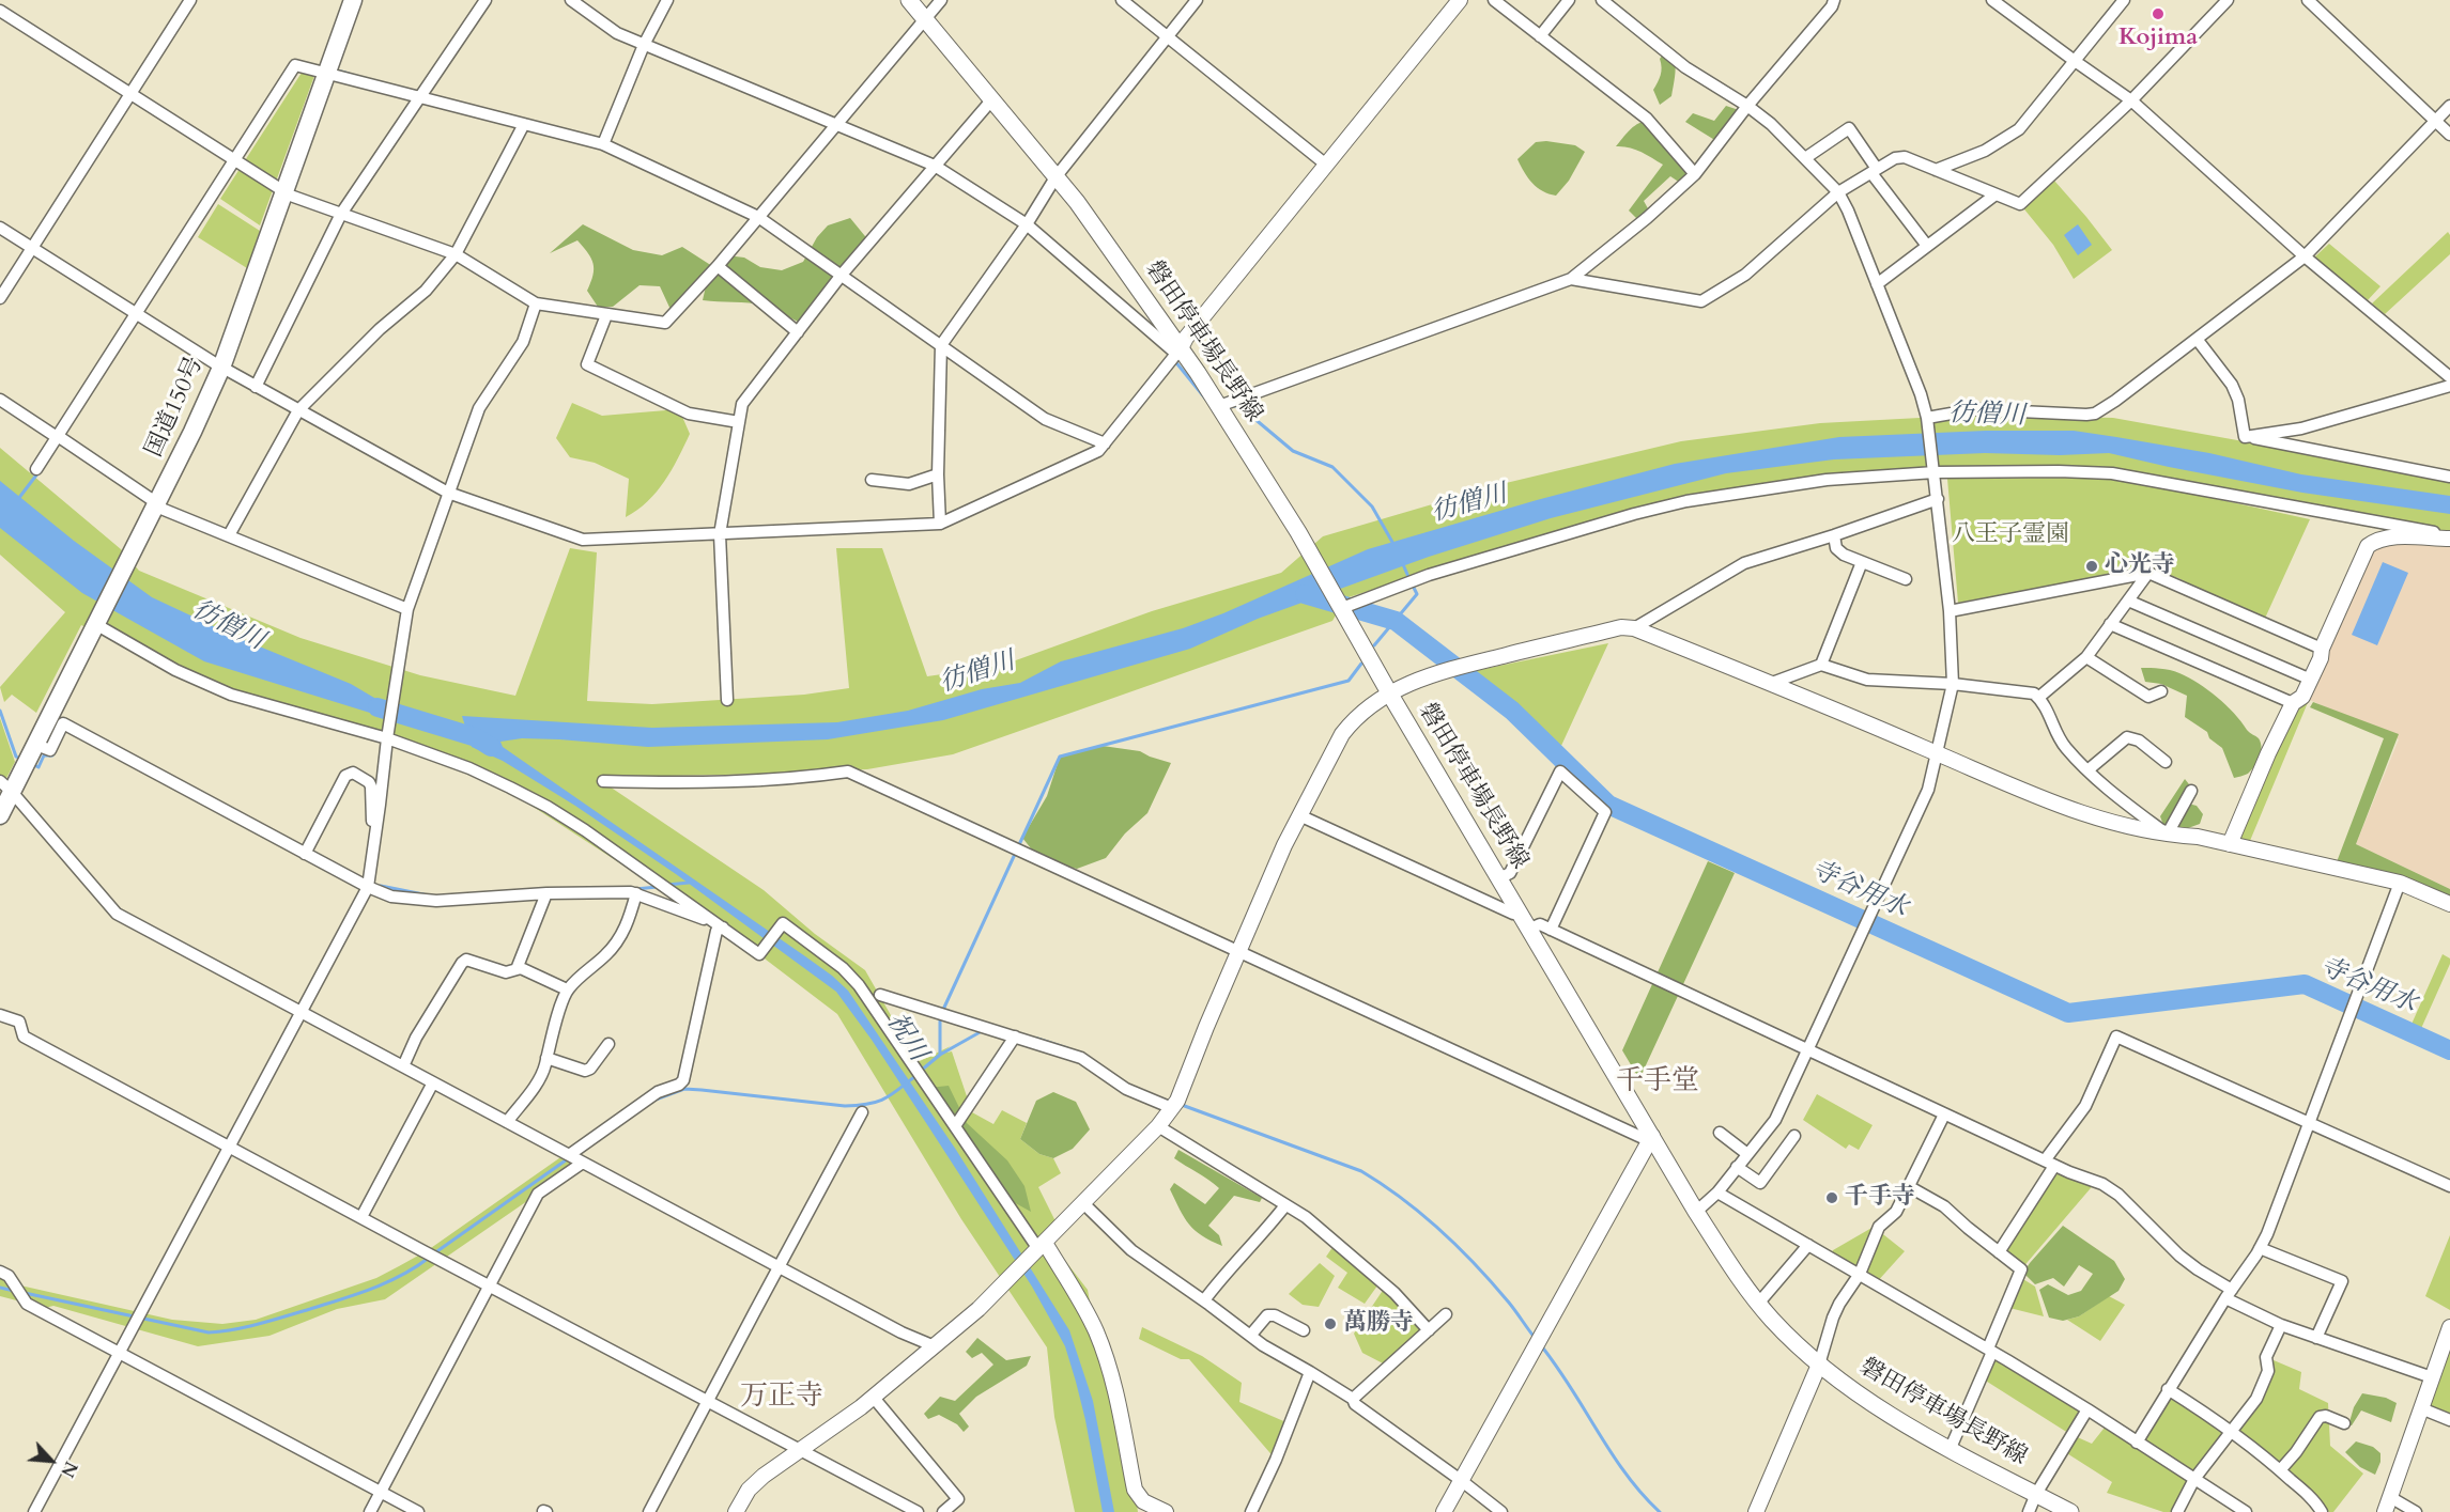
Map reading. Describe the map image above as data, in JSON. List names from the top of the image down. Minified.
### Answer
{"streets":{"highway":["国道150号"],"main road":["磐田停車場長野線"]},"districts":["千手堂","万正寺"],"water":["彷僧川","寺谷用水","祝川"],"parks":["八王子霊園"],"places":["Kojima","心光寺","千手寺","萬勝寺"],"north":"bottom right"}
